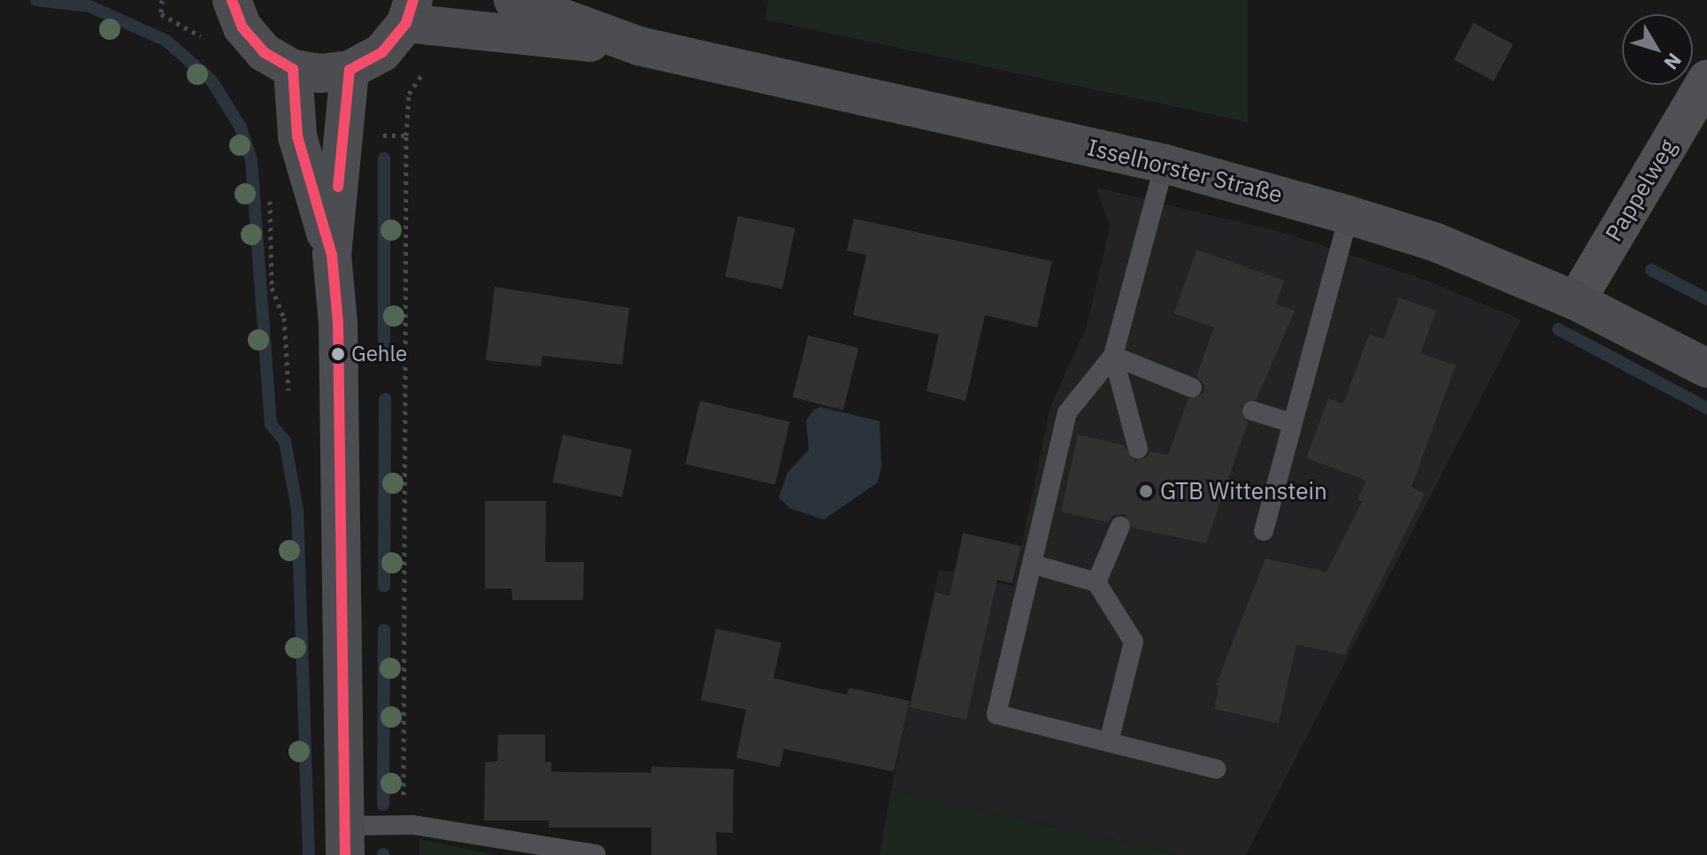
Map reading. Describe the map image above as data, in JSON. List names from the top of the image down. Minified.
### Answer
{"streets":{"street":["Isselhorster Straße","Pappelweg"]},"crossings":[["Isselhorster Straße","Pappelweg"]],"places":["Gehle","GTB Wittenstein"],"north":"bottom right"}
